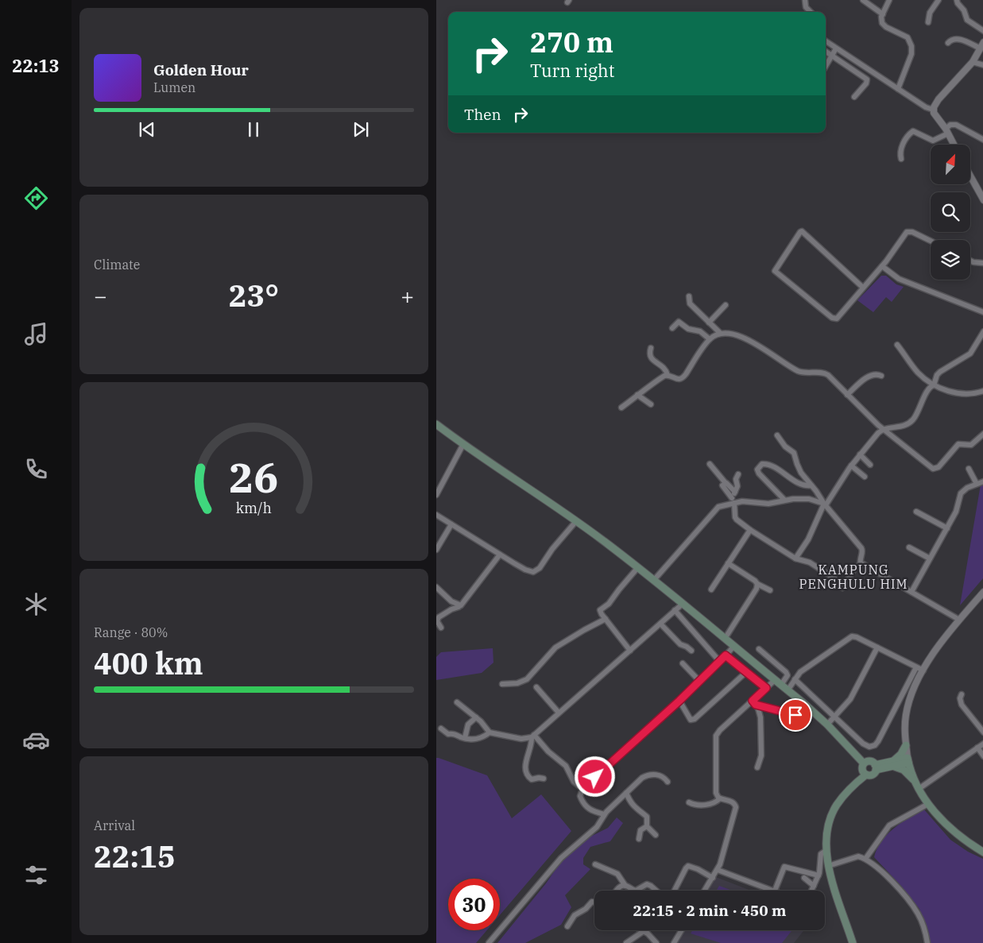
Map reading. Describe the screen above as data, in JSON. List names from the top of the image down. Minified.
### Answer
{"districts":["KAMPUNG PENGHULU HIM"],"north":"top right","page":{"tabs":"22:13","turn":["270 m","Turn right"],"song":["Golden Hour","Lumen"],"then":"Then","tile":["Climate",["Range · 80%","400 km"],["Arrival","22:15"]],"heat":["−","23°","+"],"limit":"30","trip":"22:15 · 2 min · 450 m","gauge":["26","km/h"]}}
